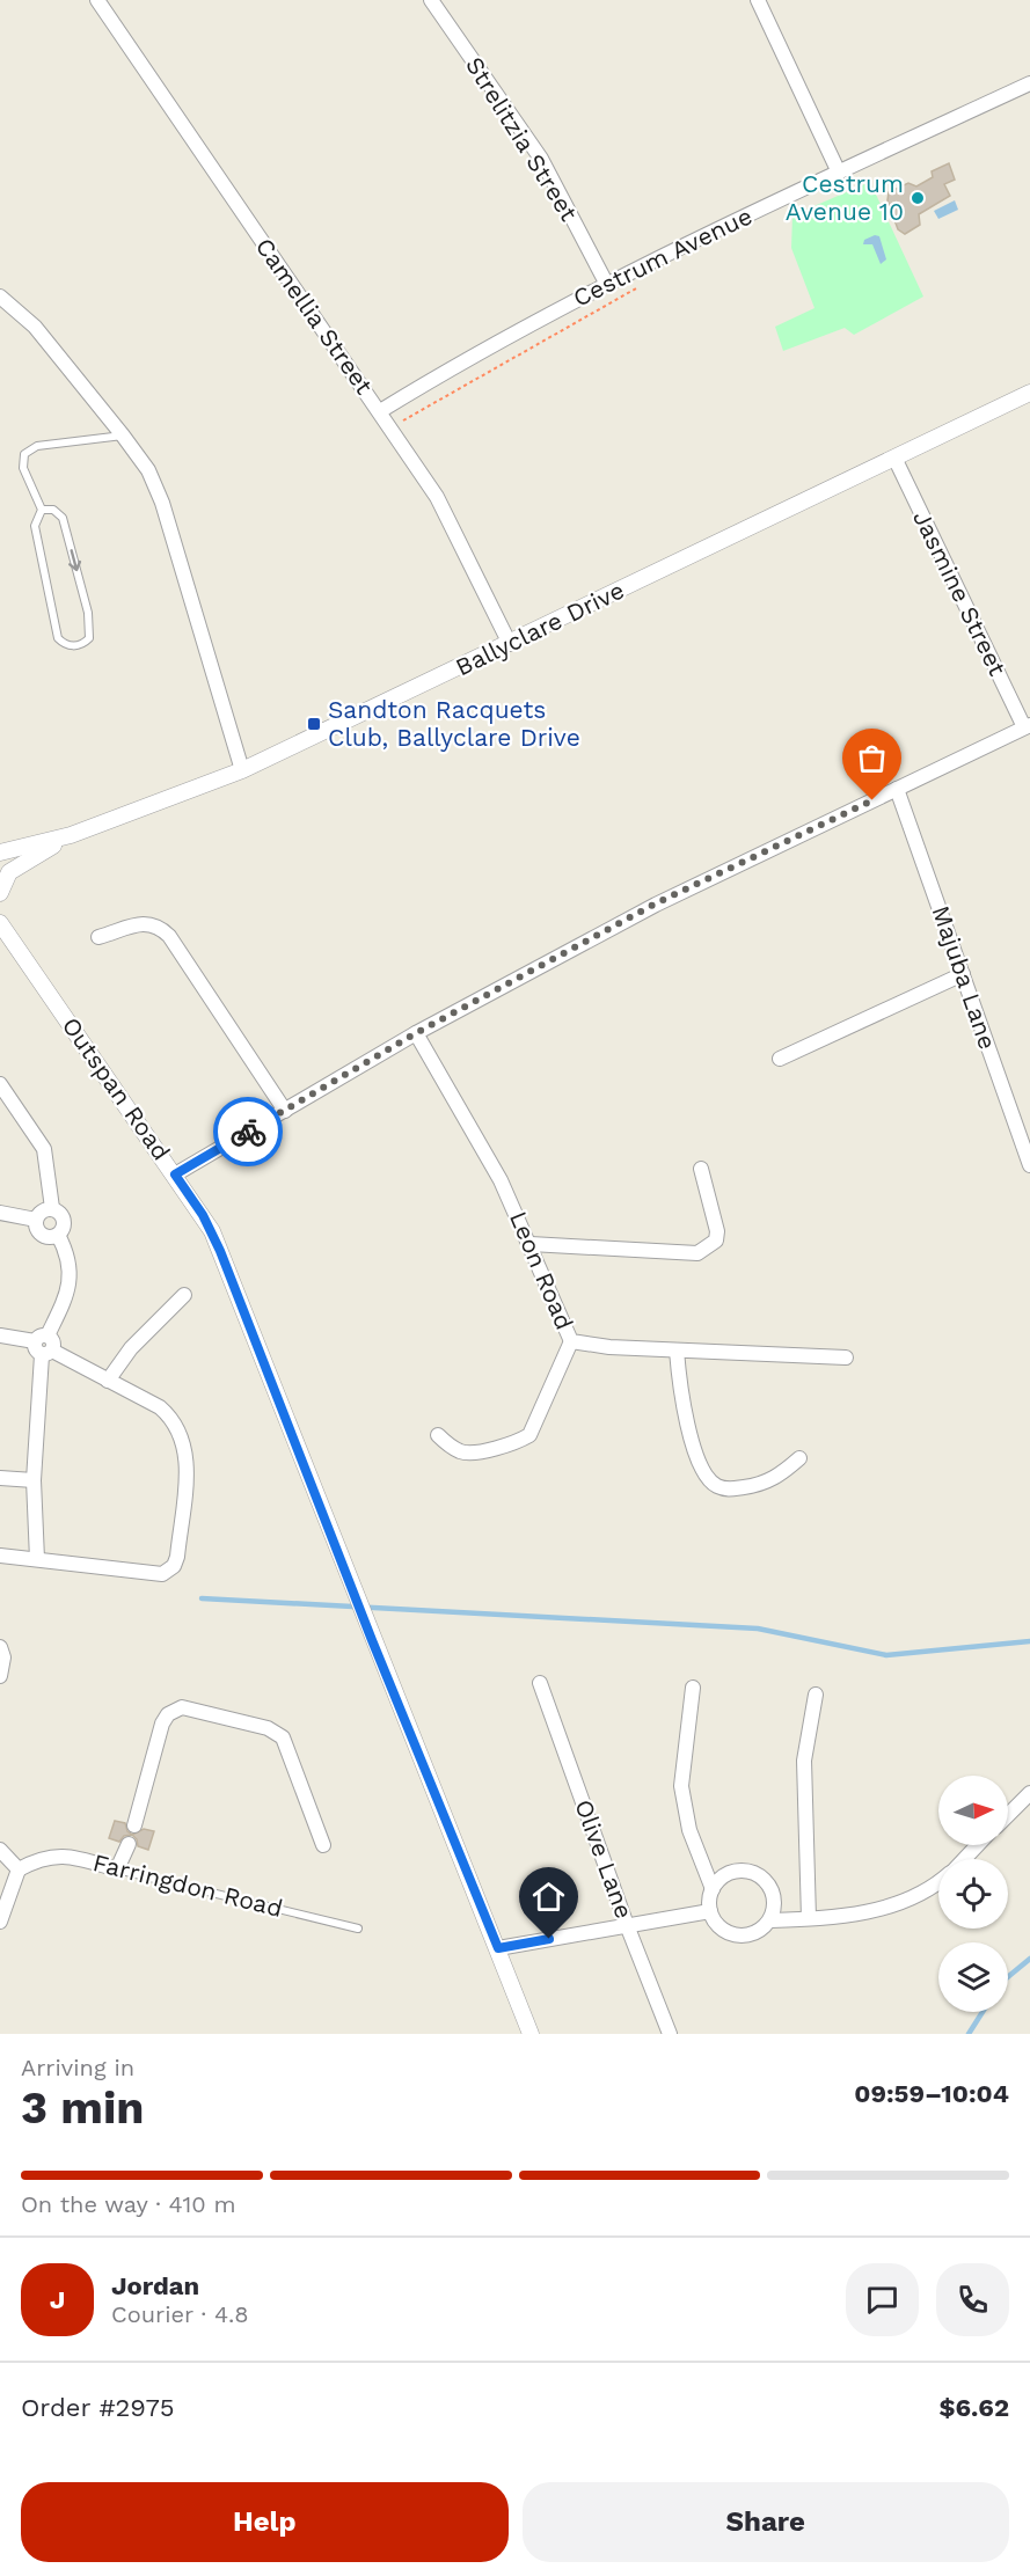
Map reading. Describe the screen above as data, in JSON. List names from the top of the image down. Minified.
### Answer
{"streets":{"street":["Strelitzia Street","Cestrum Avenue","Camellia Street","Jasmine Street","Ballyclare Drive","Majuba Lane","Outspan Road","Leon Road","Olive Lane","Farringdon Road"]},"crossings":[["Strelitzia Street","Cestrum Avenue"],["Cestrum Avenue","Camellia Street"],["Camellia Street","Ballyclare Drive"],["Jasmine Street","Ballyclare Drive"]],"places":{"other":["Cestrum Avenue 10"],"transit":["Sandton Racquets Club, Ballyclare Drive"]},"north":"right","page":{"heading":["3 min","Arriving in","09:59–10:04"],"panel":["Jordan","Courier · 4.8","Order #2975","$6.62"],"bar":"On the way · 410 m","round":"J","buttons":["Help","Share"]}}
